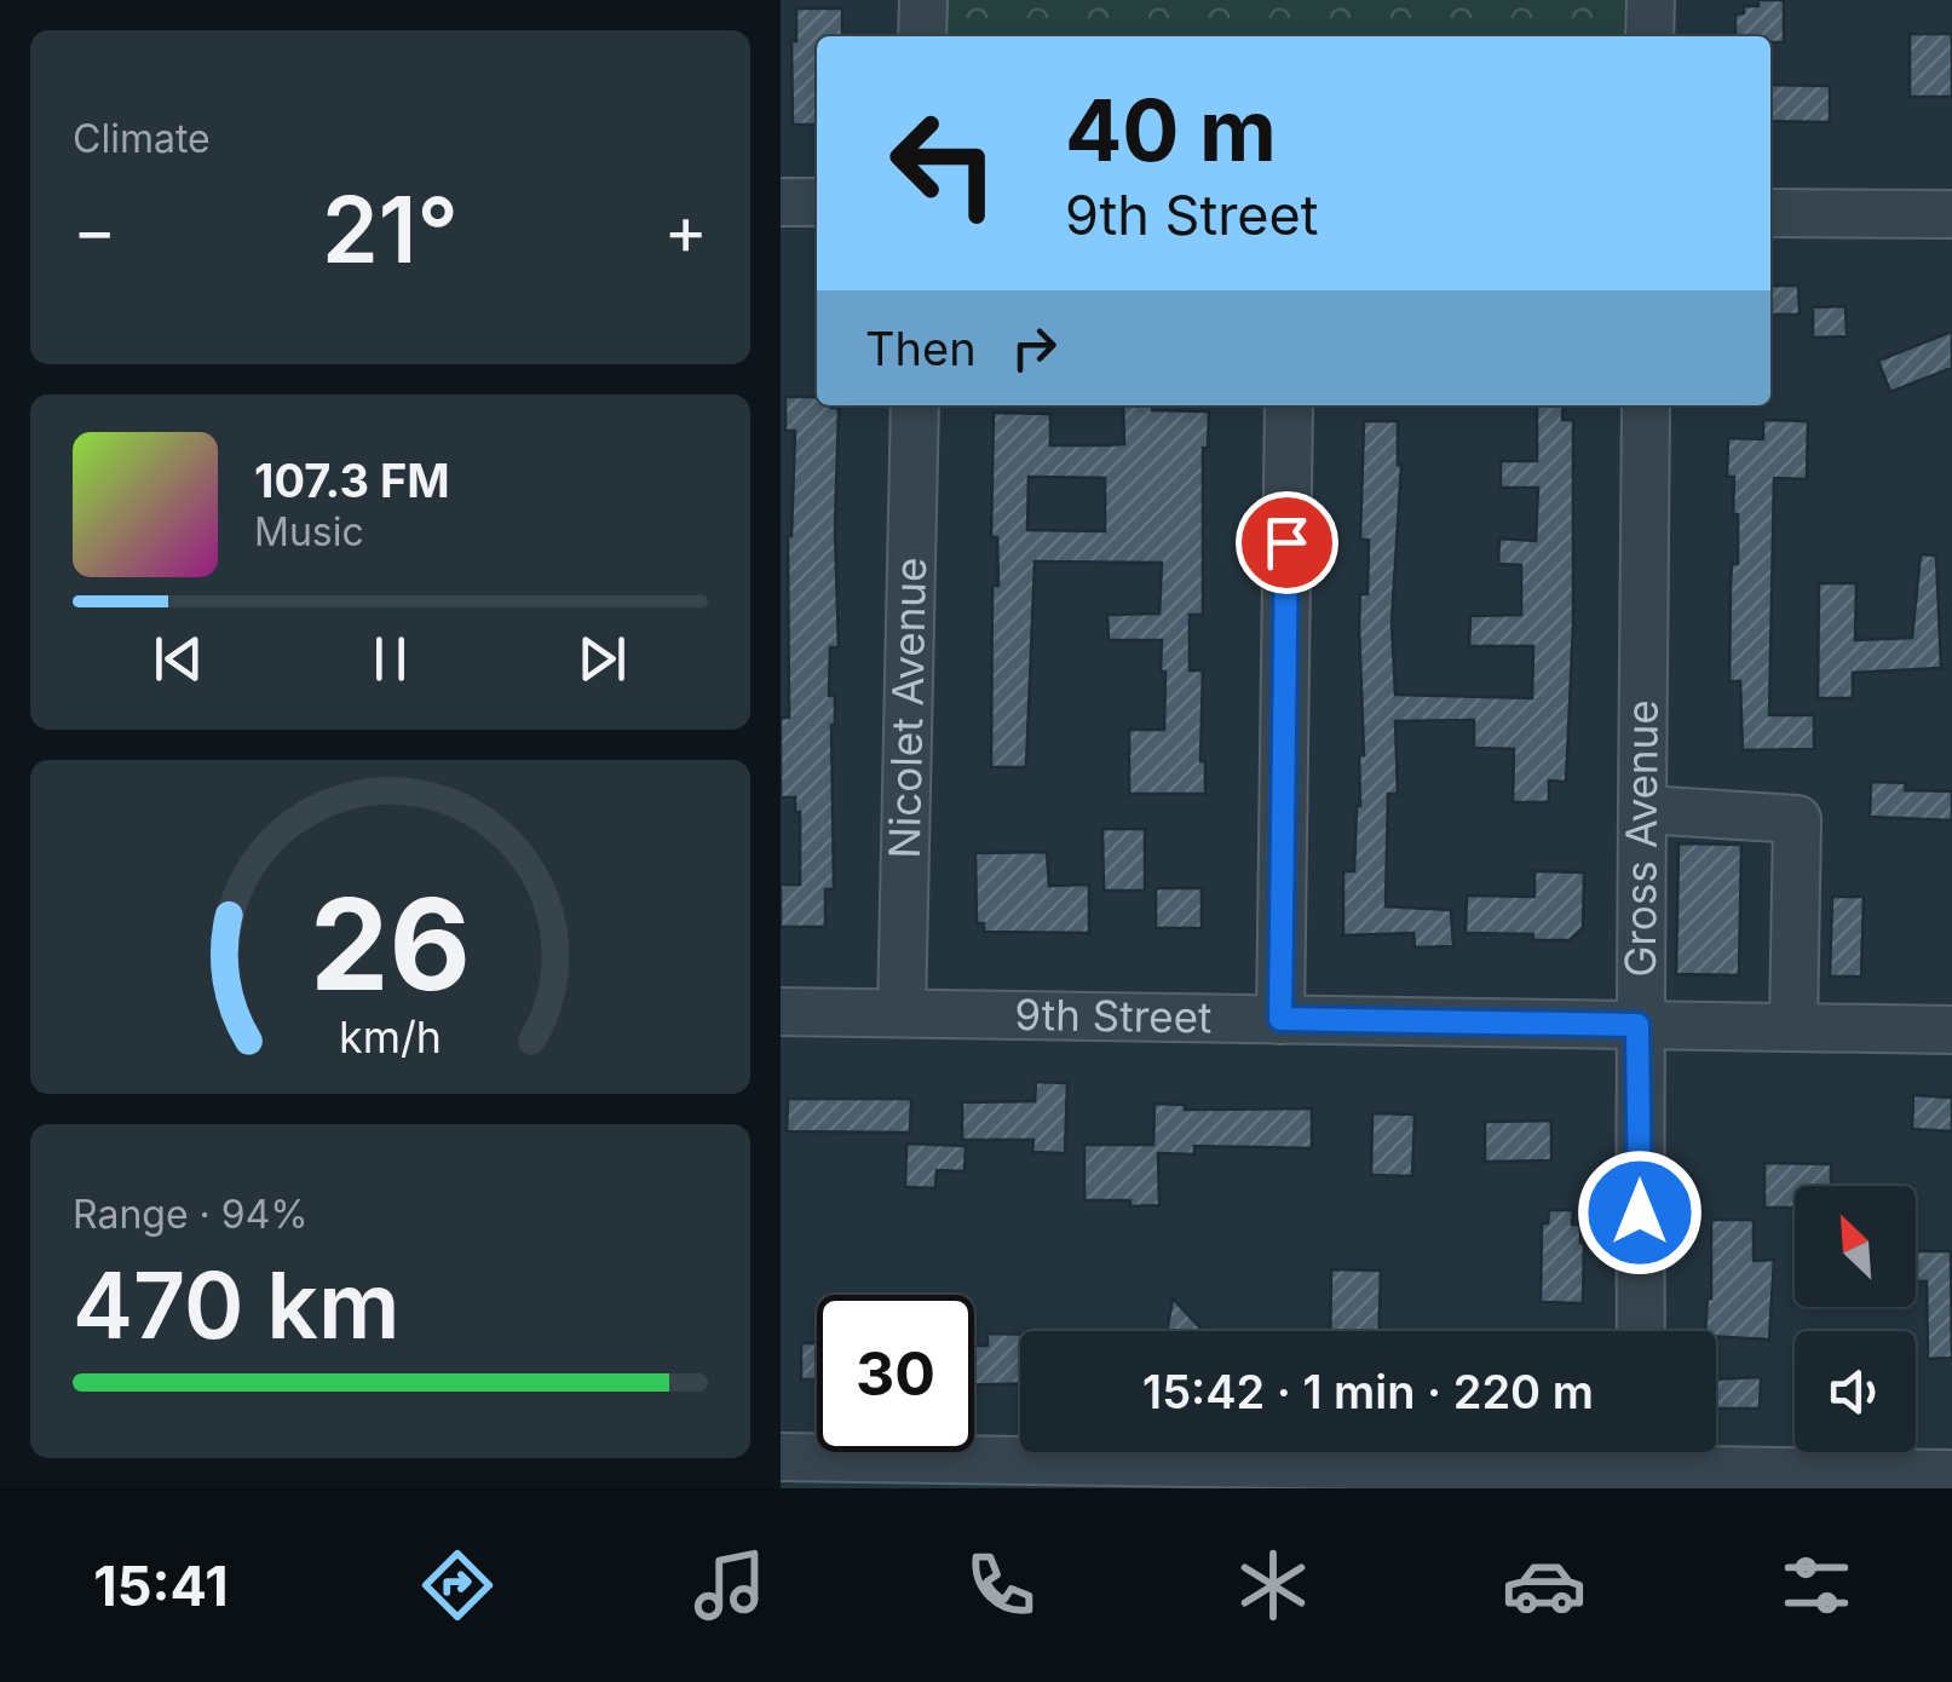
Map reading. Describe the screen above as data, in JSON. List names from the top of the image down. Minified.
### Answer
{"streets":{"street":["Nicolet Avenue","Gross Avenue","9th Street"]},"crossings":[["Nicolet Avenue","9th Street"],["Gross Avenue","9th Street"]],"north":"top left","page":{"tile":["Climate",["Range · 94%","470 km"]],"turn":["40 m","9th Street"],"heat":["−","21°","+"],"then":"Then","song":["107.3 FM","Music"],"limit":"30","trip":"15:42 · 1 min · 220 m","tabs":"15:41","gauge":["26","km/h"]}}
